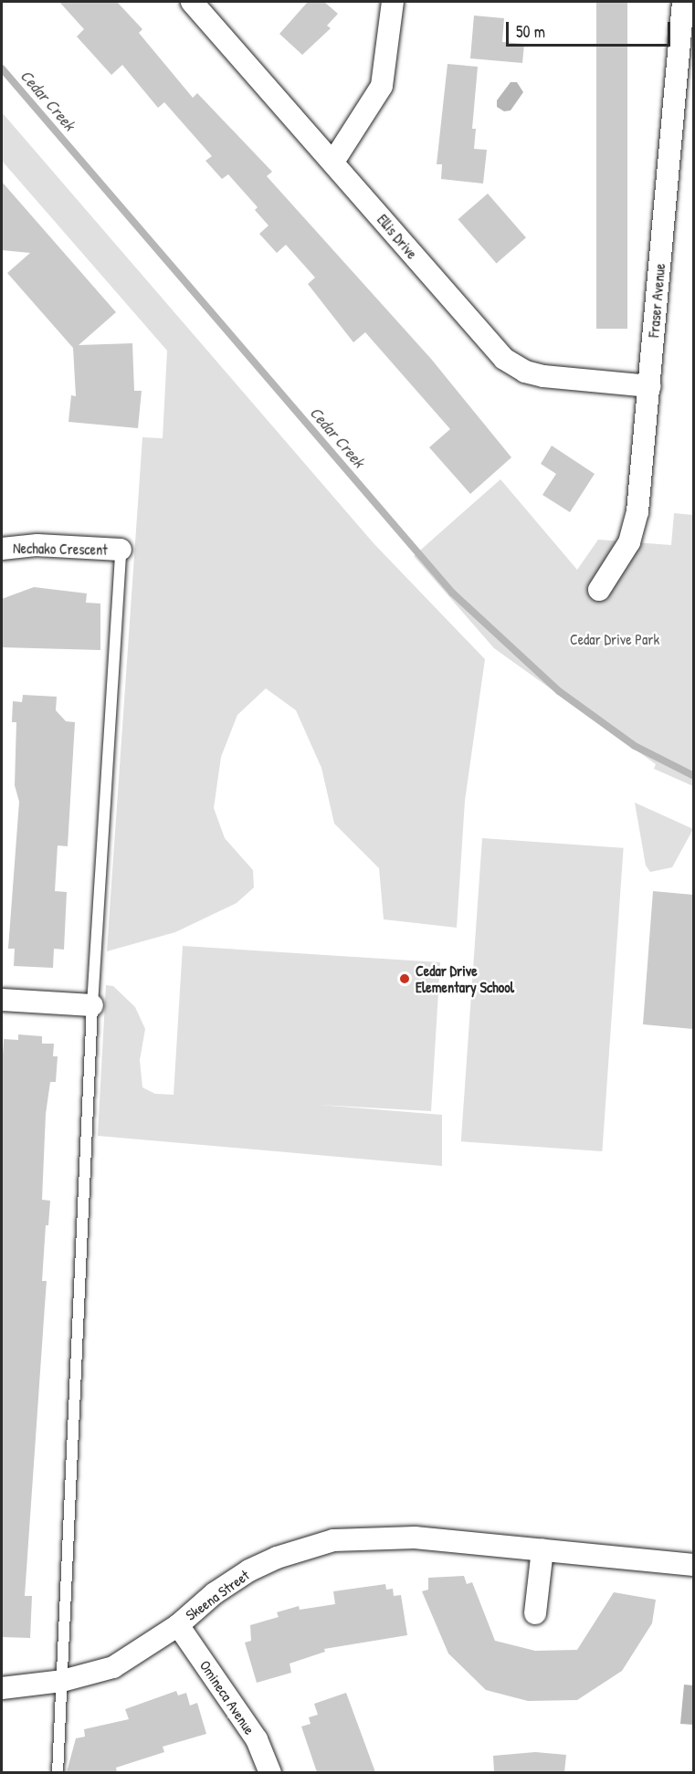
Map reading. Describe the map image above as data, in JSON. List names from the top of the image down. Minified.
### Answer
{"streets":{"street":["Ellis Drive","Fraser Avenue","Nechako Crescent","Skeena Street","Omineca Avenue"]},"crossings":[["Ellis Drive","Fraser Avenue"],["Skeena Street","Omineca Avenue"]],"water":["Cedar Creek"],"parks":["Cedar Drive Park"],"places":["Cedar Drive Elementary School"],"scale_bar":"50 m"}
